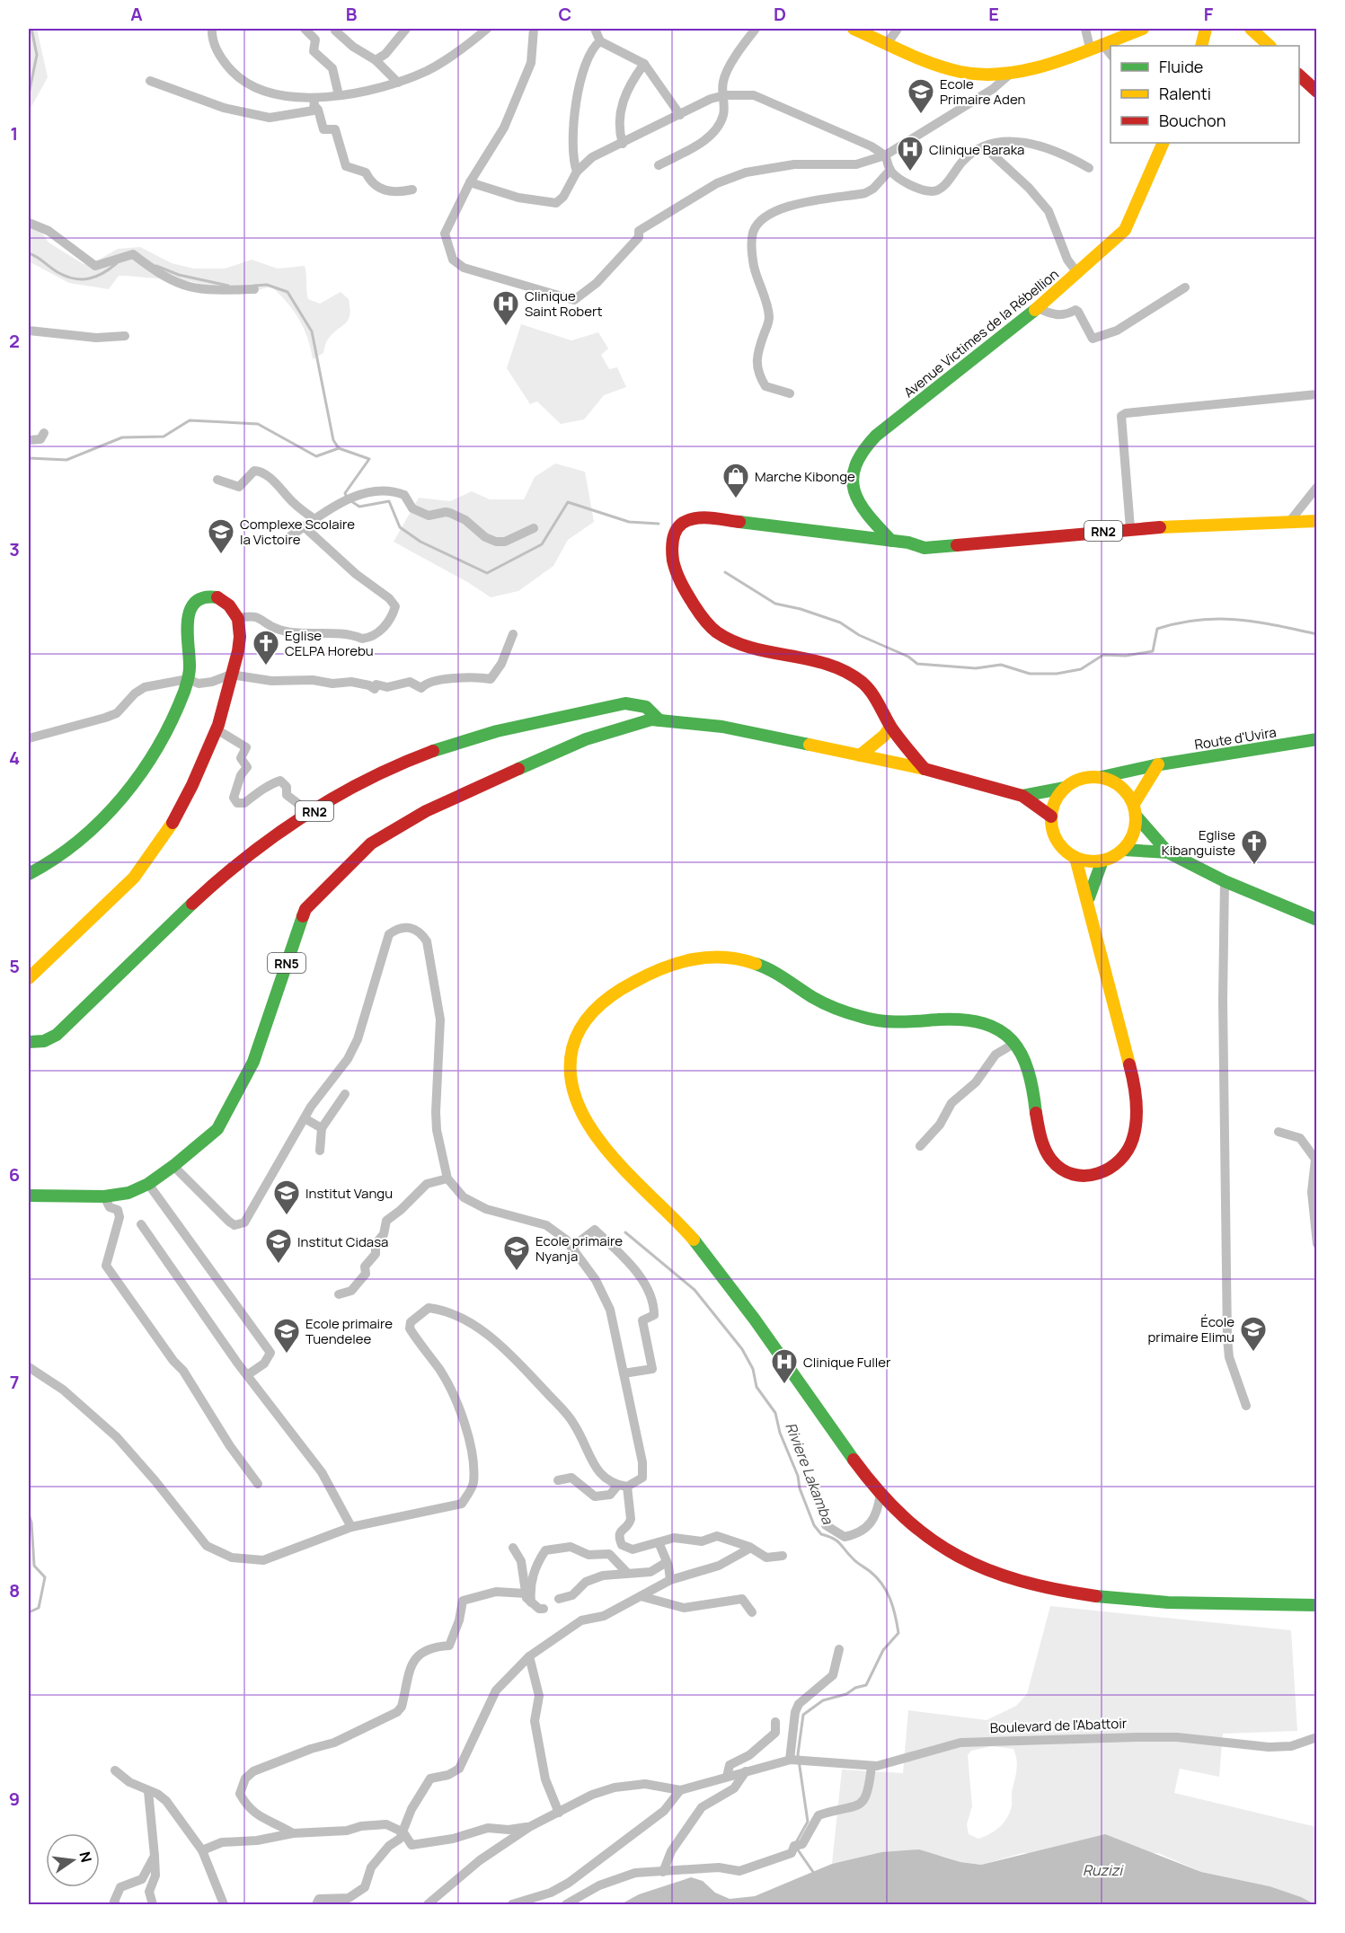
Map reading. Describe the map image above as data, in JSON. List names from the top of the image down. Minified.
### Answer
{"streets":{"main road":["Avenue Victimes de la Rébellion","RN2","Route d'Uvira","RN5"],"street":["Boulevard de l'Abattoir"]},"crossings":[["Avenue Victimes de la Rébellion","RN2"],["RN2","RN5"]],"water":["Riviere Lakamba","Ruzizi"],"places":{"school or university":["Ecole Primaire Aden","Complexe Scolaire la Victoire","Institut Vangu","Institut Cidasa","Ecole primaire Nyanja","École primaire Elimu","Ecole primaire Tuendelee"],"hospital":["Clinique Baraka","Clinique Saint Robert","Clinique Fuller"],"shop":["Marche Kibonge"],"church":["Eglise CELPA Horebu","Eglise Kibanguiste"]},"legend":["Fluide","Ralenti","Bouchon"],"north":"right","grid":{"columns":["A","B","C","D","E","F"],"rows":["1","2","3","4","5","6","7","8","9"]}}
